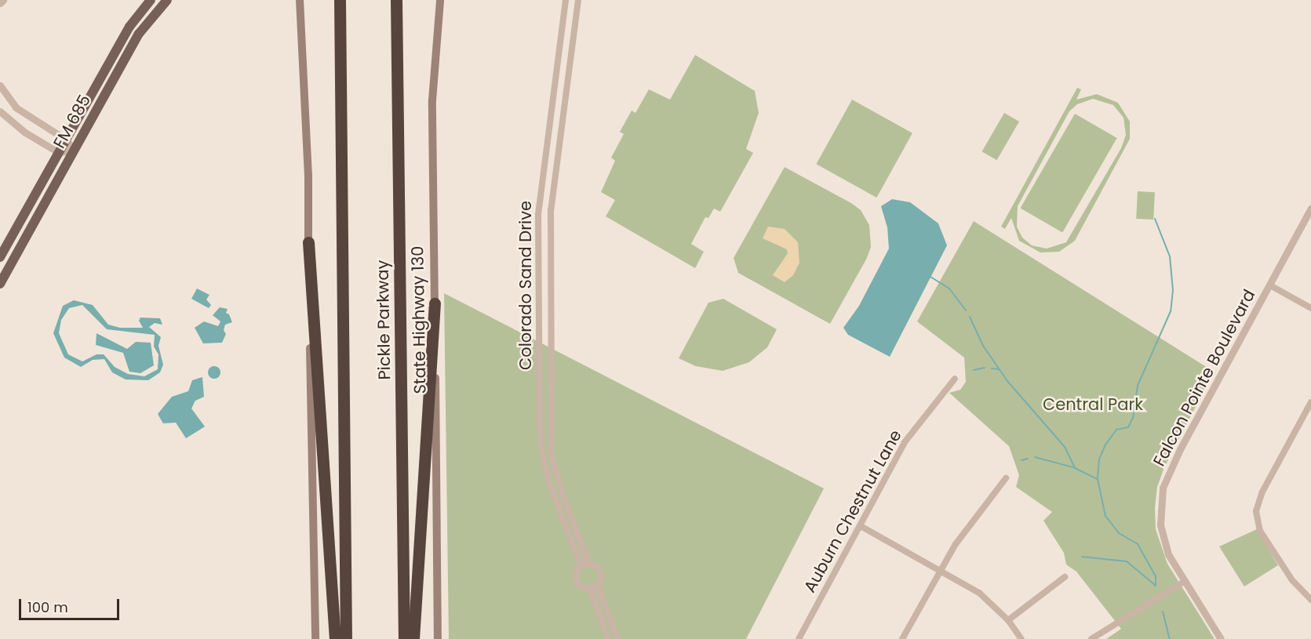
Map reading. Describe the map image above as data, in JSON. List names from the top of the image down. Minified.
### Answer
{"streets":{"highway":["Pickle Parkway"],"main road":["FM 685","State Highway 130"],"street":["Colorado Sand Drive","Falcon Pointe Boulevard","Auburn Chestnut Lane"]},"parks":["Central Park"],"scale_bar":"100 m"}
